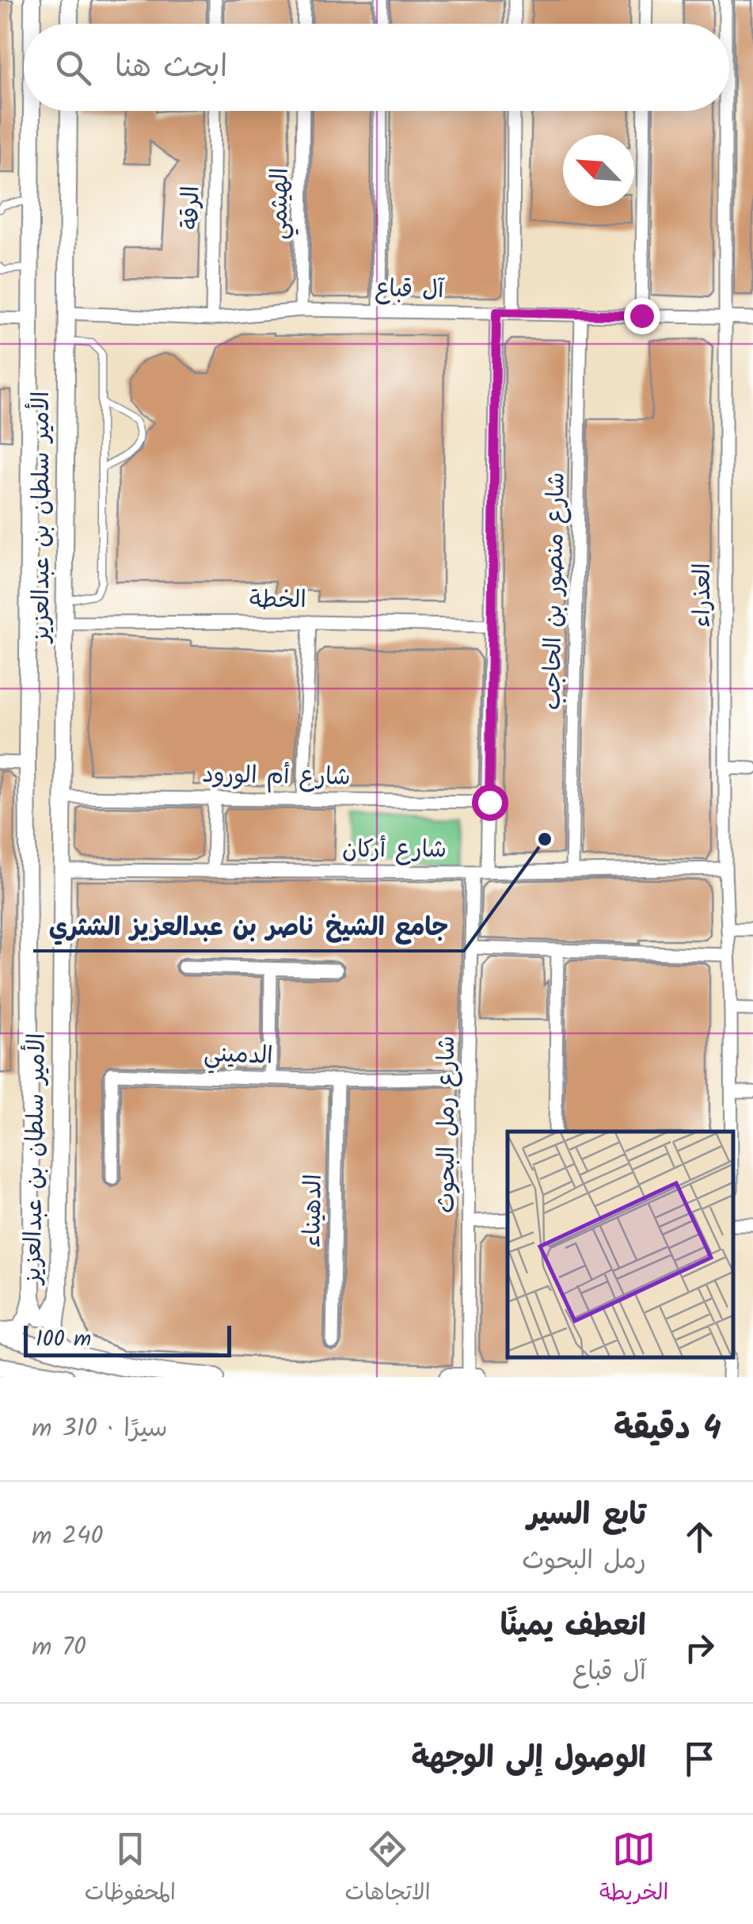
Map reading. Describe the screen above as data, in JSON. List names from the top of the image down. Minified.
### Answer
{"streets":{"street":["الهيثمي","الرقة","آل قباع","الأمير سلطان بن عبدالعزيز","شارع منصور بن الحاجب","العذراء","الخطة","شارع أم الورود","شارع أركان","الدميني","شارع رمل البحوث","الدهيناء"]},"crossings":[["الهيثمي","آل قباع"],["الرقة","آل قباع"],["آل قباع","الأمير سلطان بن عبدالعزيز"],["آل قباع","شارع منصور بن الحاجب"],["آل قباع","العذراء"],["آل قباع","شارع رمل البحوث"],["الأمير سلطان بن عبدالعزيز","الخطة"],["الأمير سلطان بن عبدالعزيز","شارع أم الورود"],["الأمير سلطان بن عبدالعزيز","شارع أركان"],["شارع منصور بن الحاجب","شارع أركان"],["العذراء","شارع أركان"],["الخطة","شارع رمل البحوث"],["شارع أم الورود","شارع رمل البحوث"],["شارع أركان","شارع رمل البحوث"],["الدميني","شارع رمل البحوث"],["الدميني","الدهيناء"]],"places":["جامع الشيخ ناصر بن عبدالعزيز الشثري"],"scale_bar":"100 m","north":"top left","page":{"search":"ابحث هنا","scale":"100 m","heading":["4 دقيقة","سيرًا · 310 m"],"list":[["تابع السير","رمل البحوث","240 m"],["انعطف يمينًا","آل قباع","70 m"],"الوصول إلى الوجهة"],"nav":["الخريطة","الاتجاهات","المحفوظات"]}}
